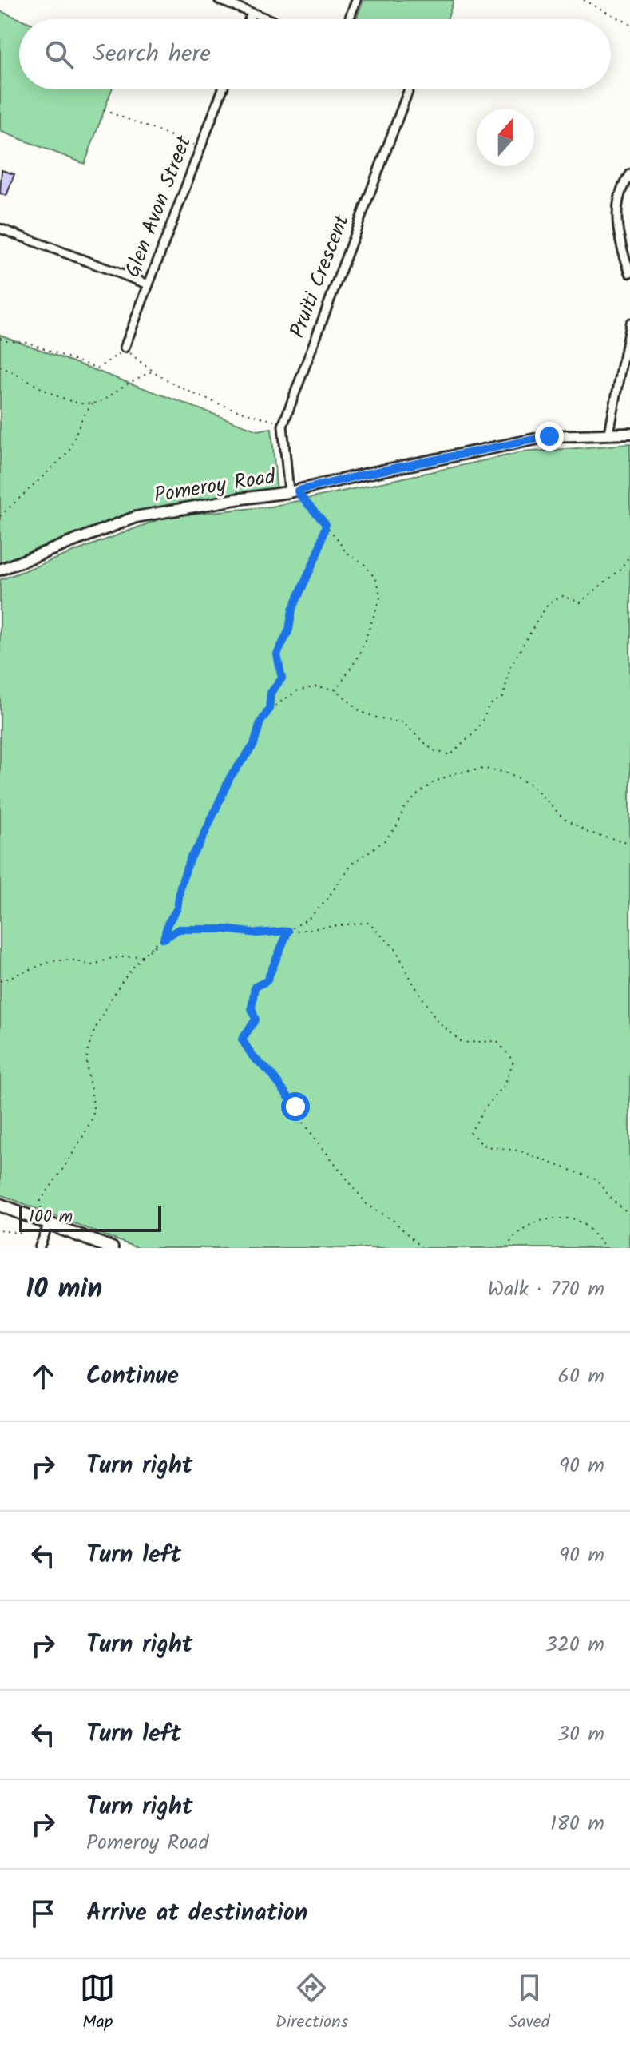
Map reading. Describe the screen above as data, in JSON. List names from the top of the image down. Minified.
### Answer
{"streets":{"street":["Glen Avon Street","Pruiti Crescent","Pomeroy Road"]},"crossings":[["Pruiti Crescent","Pomeroy Road"]],"scale_bar":"100 m","north":"top","page":{"search":"Search here","scale":"100 m","heading":["10 min","Walk · 770 m"],"list":[["Continue","60 m"],["Turn right","90 m"],["Turn left","90 m"],["Turn right","320 m"],["Turn left","30 m"],["Turn right","Pomeroy Road","180 m"],"Arrive at destination"],"nav":["Map","Directions","Saved"]}}
